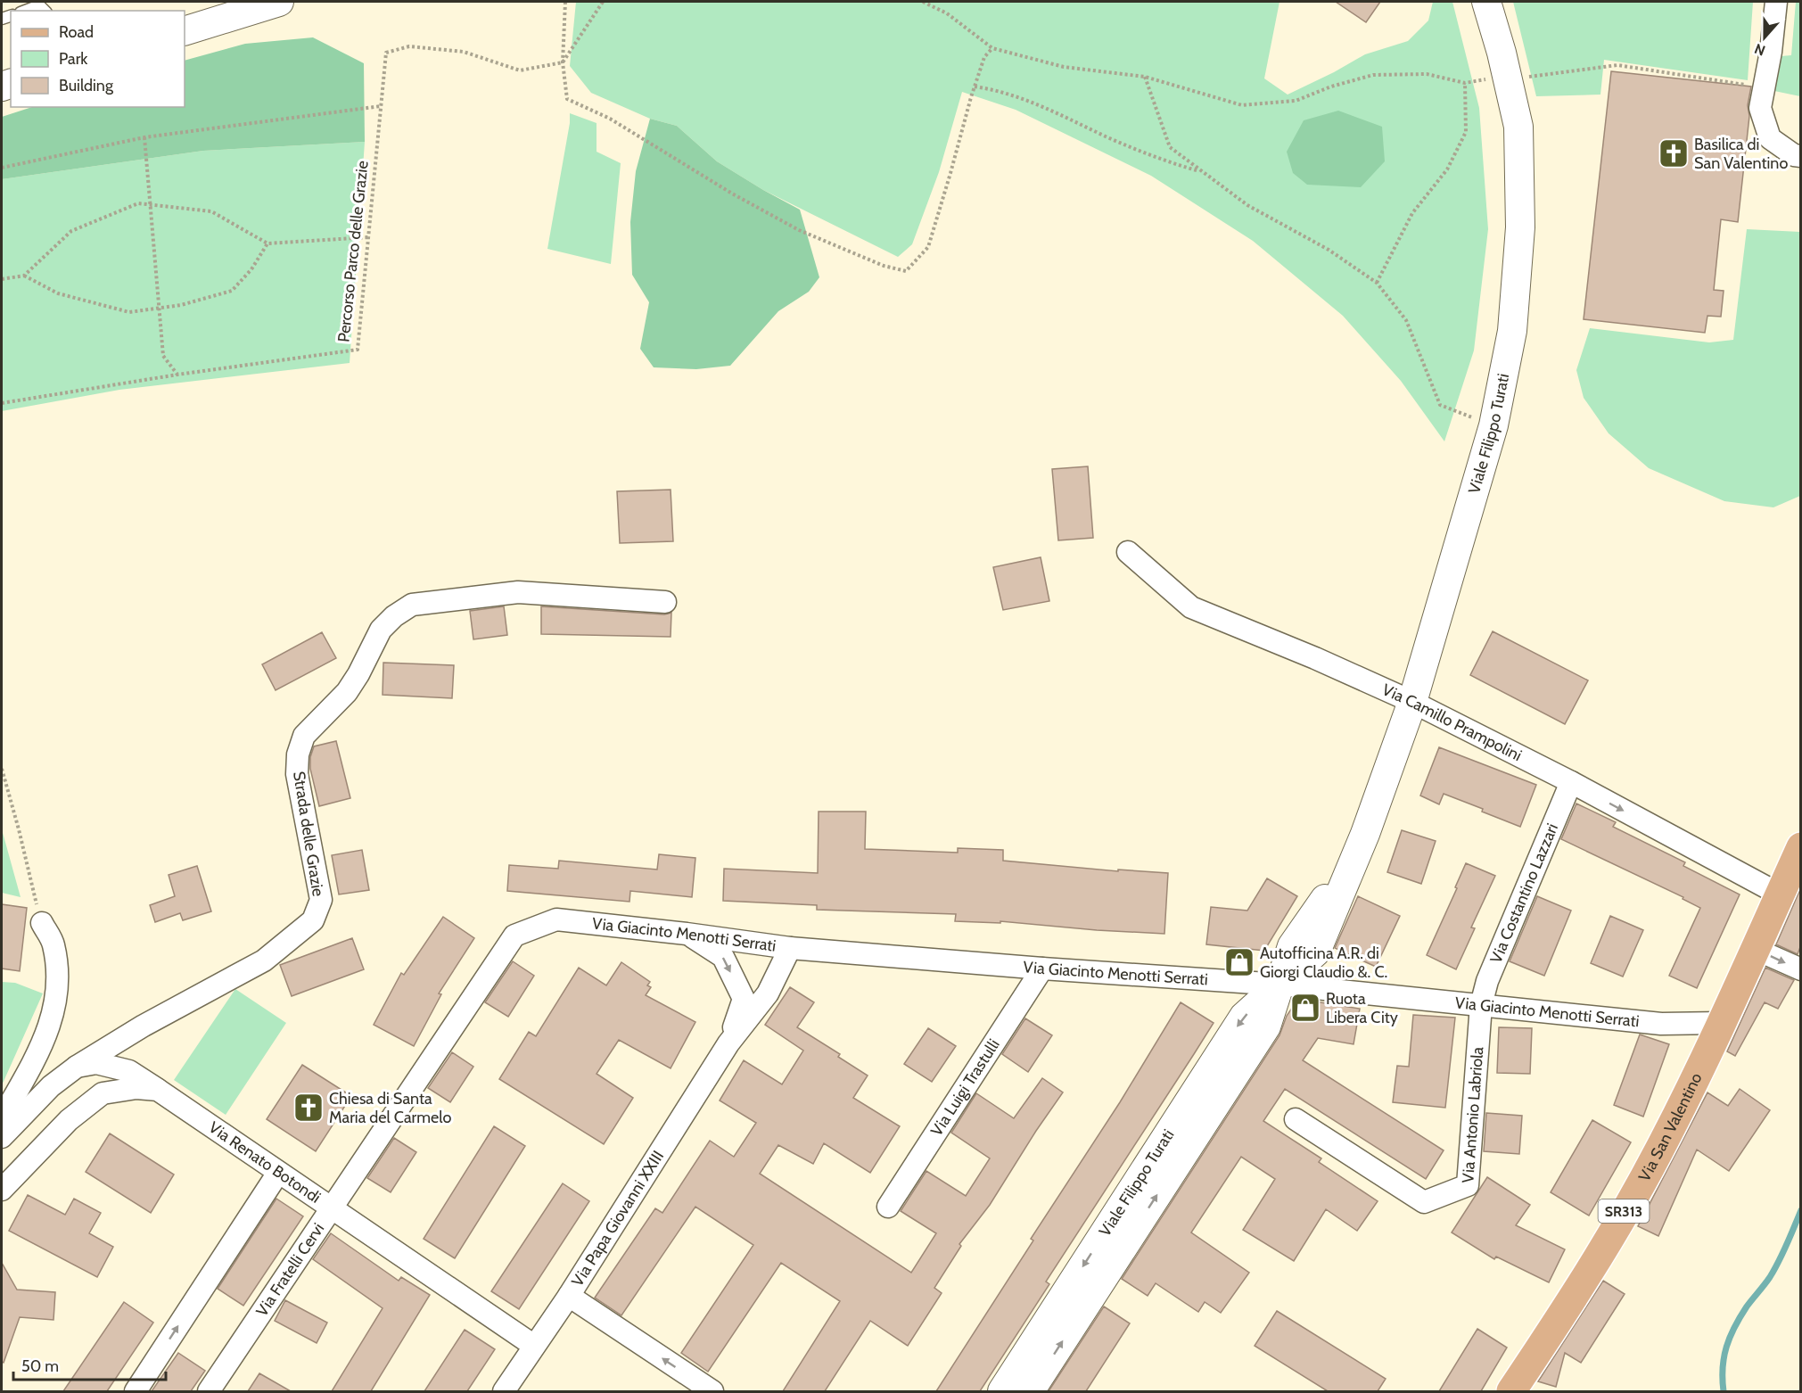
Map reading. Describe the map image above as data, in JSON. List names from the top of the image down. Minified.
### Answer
{"streets":{"main road":["Via San Valentino","SR313"],"street":["Viale Filippo Turati","Via Camillo Prampolini","Strada delle Grazie","Via Costantino Lazzari","Via Giacinto Menotti Serrati","Via Luigi Trastulli","Via Antonio Labriola","Via Renato Botondi","Via Papa Giovanni XXIII","Via Fratelli Cervi"],"path":["Percorso Parco delle Grazie"]},"crossings":[["Viale Filippo Turati","Via Camillo Prampolini"],["Viale Filippo Turati","Via Giacinto Menotti Serrati"],["Via Camillo Prampolini","Via Costantino Lazzari"],["Via Camillo Prampolini","Via San Valentino"],["Via Costantino Lazzari","Via Giacinto Menotti Serrati"],["Via Costantino Lazzari","Via Antonio Labriola"],["Via Giacinto Menotti Serrati","Via Luigi Trastulli"],["Via Giacinto Menotti Serrati","Via Antonio Labriola"],["Via Giacinto Menotti Serrati","Via San Valentino"],["Via Giacinto Menotti Serrati","Via Papa Giovanni XXIII"],["Via Giacinto Menotti Serrati","Via Fratelli Cervi"],["Via Renato Botondi","Via Papa Giovanni XXIII"],["Via Renato Botondi","Via Fratelli Cervi"]],"places":{"church":["Basilica di San Valentino","Chiesa di Santa Maria del Carmelo"],"shop":["Autofficina A.R. di Giorgi Claudio &. C.","Ruota Libera City"]},"legend":["Road","Park","Building"],"scale_bar":"50 m","north":"bottom"}
